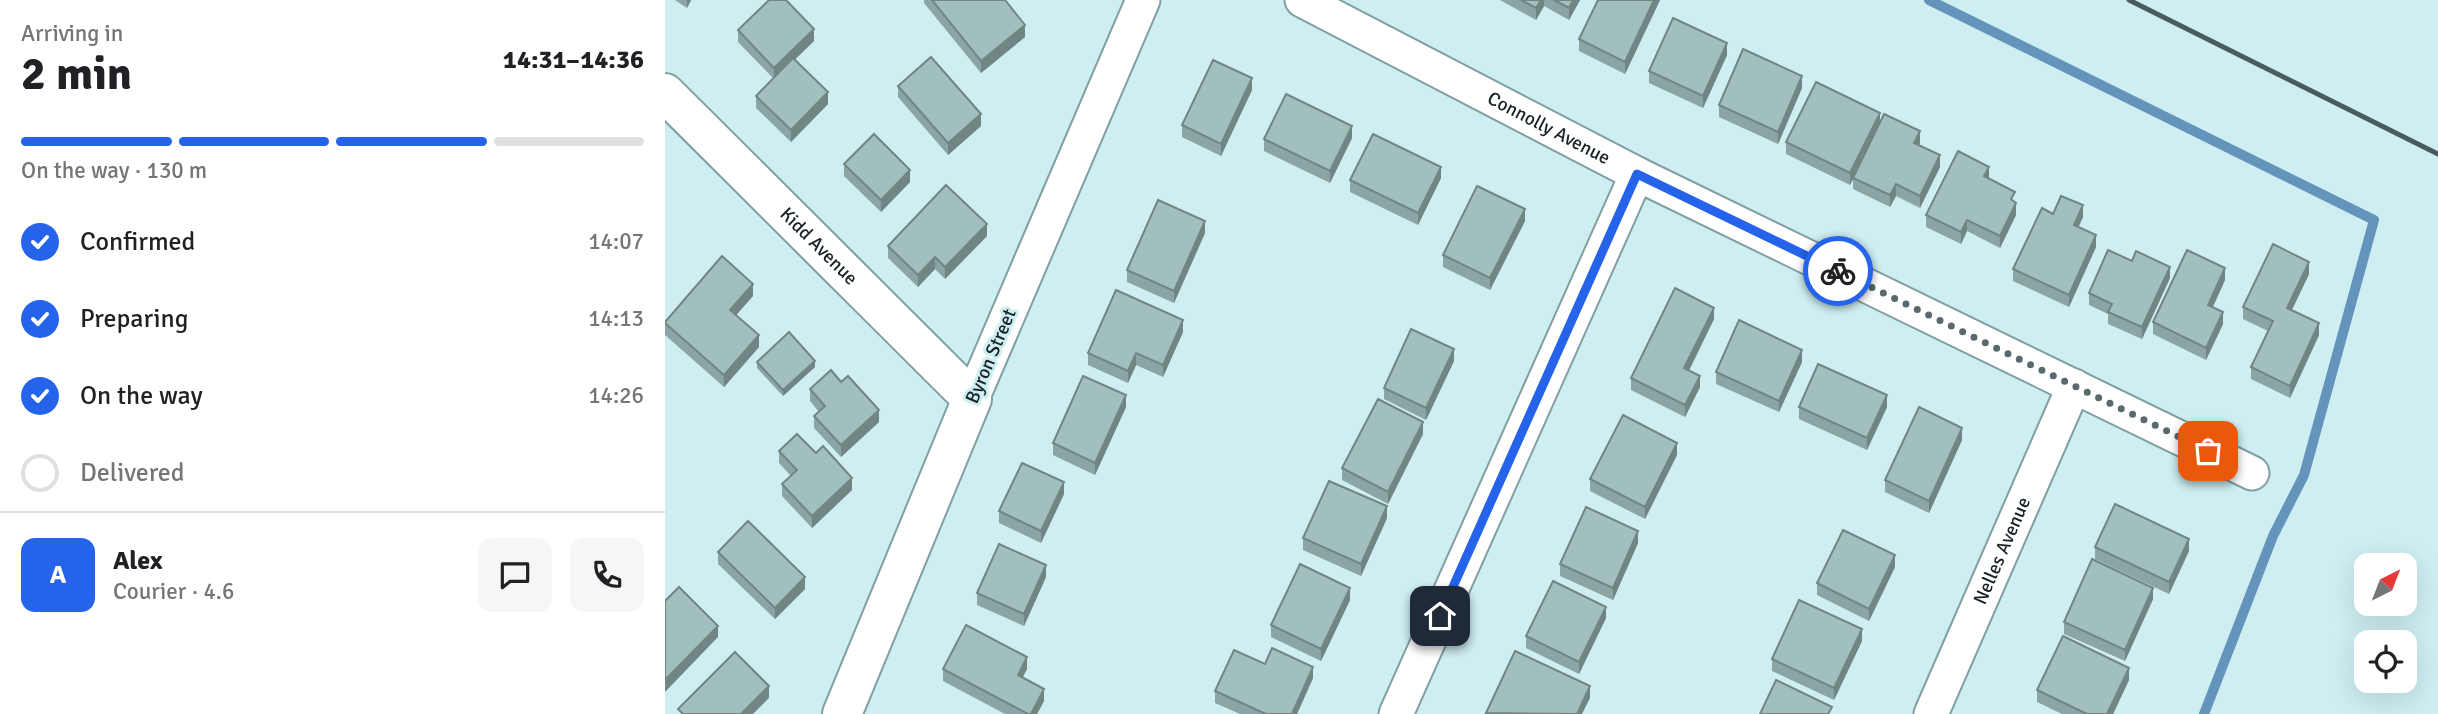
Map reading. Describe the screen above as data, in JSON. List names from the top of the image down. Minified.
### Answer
{"streets":{"street":["Connolly Avenue","Kidd Avenue","Byron Street","Nelles Avenue"]},"crossings":[["Connolly Avenue","Nelles Avenue"],["Kidd Avenue","Byron Street"]],"north":"top right","page":{"heading":["2 min","Arriving in","14:31–14:36"],"panel":["Alex","Courier · 4.6"],"bar":"On the way · 130 m","list":[["Confirmed","14:07"],["Preparing","14:13"],["On the way","14:26"],"Delivered"],"round":"A"}}
